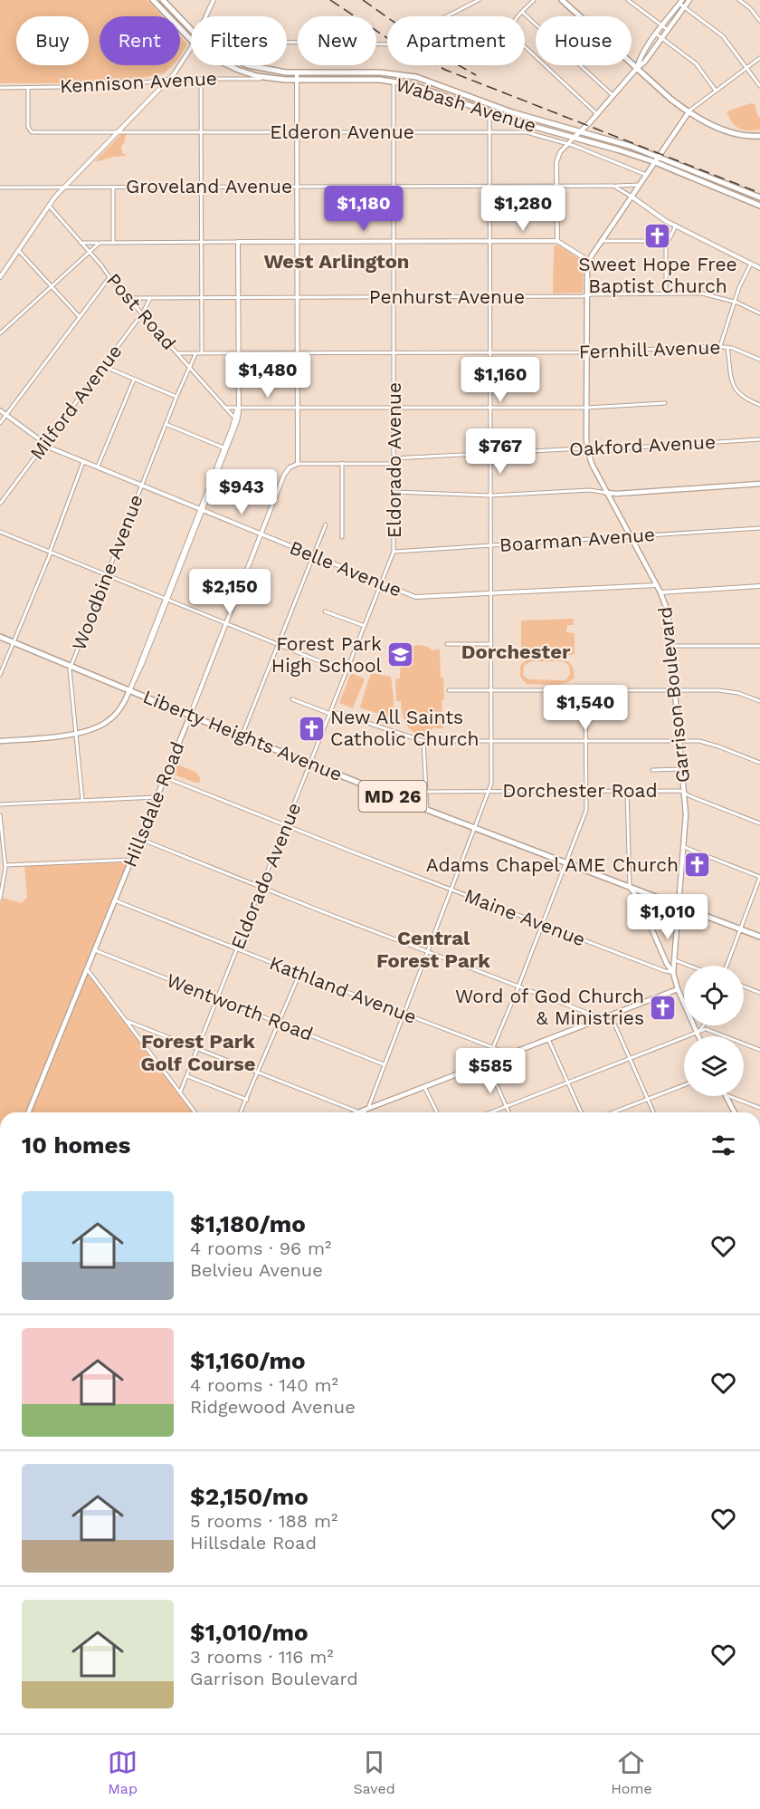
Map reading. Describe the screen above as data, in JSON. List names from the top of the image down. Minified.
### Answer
{"streets":{"main road":["Wabash Avenue","Garrison Boulevard","Liberty Heights Avenue","MD 26","Hillsdale Road"],"street":["Kennison Avenue","Elderon Avenue","Groveland Avenue","Penhurst Avenue","Post Road","Fernhill Avenue","Milford Avenue","Oakford Avenue","Eldorado Avenue","Boarman Avenue","Belle Avenue","Woodbine Avenue","Dorchester Road","Maine Avenue","Kathland Avenue","Wentworth Road"]},"crossings":[["Kennison Avenue","Wabash Avenue"],["Kennison Avenue","Elderon Avenue"],["Wabash Avenue","Eldorado Avenue"],["Wabash Avenue","Garrison Boulevard"],["Elderon Avenue","Eldorado Avenue"],["Elderon Avenue","Garrison Boulevard"],["Groveland Avenue","Eldorado Avenue"],["Groveland Avenue","Garrison Boulevard"],["Penhurst Avenue","Post Road"],["Penhurst Avenue","Milford Avenue"],["Penhurst Avenue","Eldorado Avenue"],["Penhurst Avenue","Garrison Boulevard"],["Post Road","Fernhill Avenue"],["Post Road","Milford Avenue"],["Post Road","Woodbine Avenue"],["Fernhill Avenue","Eldorado Avenue"],["Fernhill Avenue","Woodbine Avenue"],["Fernhill Avenue","Garrison Boulevard"],["Milford Avenue","Belle Avenue"],["Oakford Avenue","Eldorado Avenue"],["Oakford Avenue","Garrison Boulevard"],["Eldorado Avenue","Boarman Avenue"],["Eldorado Avenue","Belle Avenue"],["Eldorado Avenue","Liberty Heights Avenue"],["Eldorado Avenue","Maine Avenue"],["Eldorado Avenue","Kathland Avenue"],["Eldorado Avenue","Wentworth Road"],["Boarman Avenue","Garrison Boulevard"],["Belle Avenue","Woodbine Avenue"],["Belle Avenue","Garrison Boulevard"],["Belle Avenue","Hillsdale Road"],["Woodbine Avenue","Liberty Heights Avenue"],["Garrison Boulevard","Liberty Heights Avenue"],["Garrison Boulevard","Dorchester Road"],["Garrison Boulevard","Maine Avenue"],["Liberty Heights Avenue","Hillsdale Road"],["Hillsdale Road","Maine Avenue"],["Hillsdale Road","Kathland Avenue"],["Hillsdale Road","Wentworth Road"]],"districts":["West Arlington","Dorchester","Central Forest Park","Forest Park Golf Course"],"places":{"church":["Sweet Hope Free Baptist Church","New All Saints Catholic Church","Adams Chapel AME Church","Word of God Church & Ministries"],"school or university":["Forest Park High School"]},"page":{"chip":["Buy","Rent","Filters","New","Apartment","House"],"price":["$1,180","$1,280","$1,480","$1,160","$767","$943","$2,150","$1,540","$1,010","$585"],"heading":"10 homes","list":[{"name":"$1,180/mo","note":"4 rooms · 96 m² · Belvieu Avenue"},{"name":"$1,160/mo","note":"4 rooms · 140 m² · Ridgewood Avenue"},{"name":"$2,150/mo","note":"5 rooms · 188 m² · Hillsdale Road"},{"name":"$1,010/mo","note":"3 rooms · 116 m² · Garrison Boulevard"}],"tabs":["Map","Saved","Home"]}}
